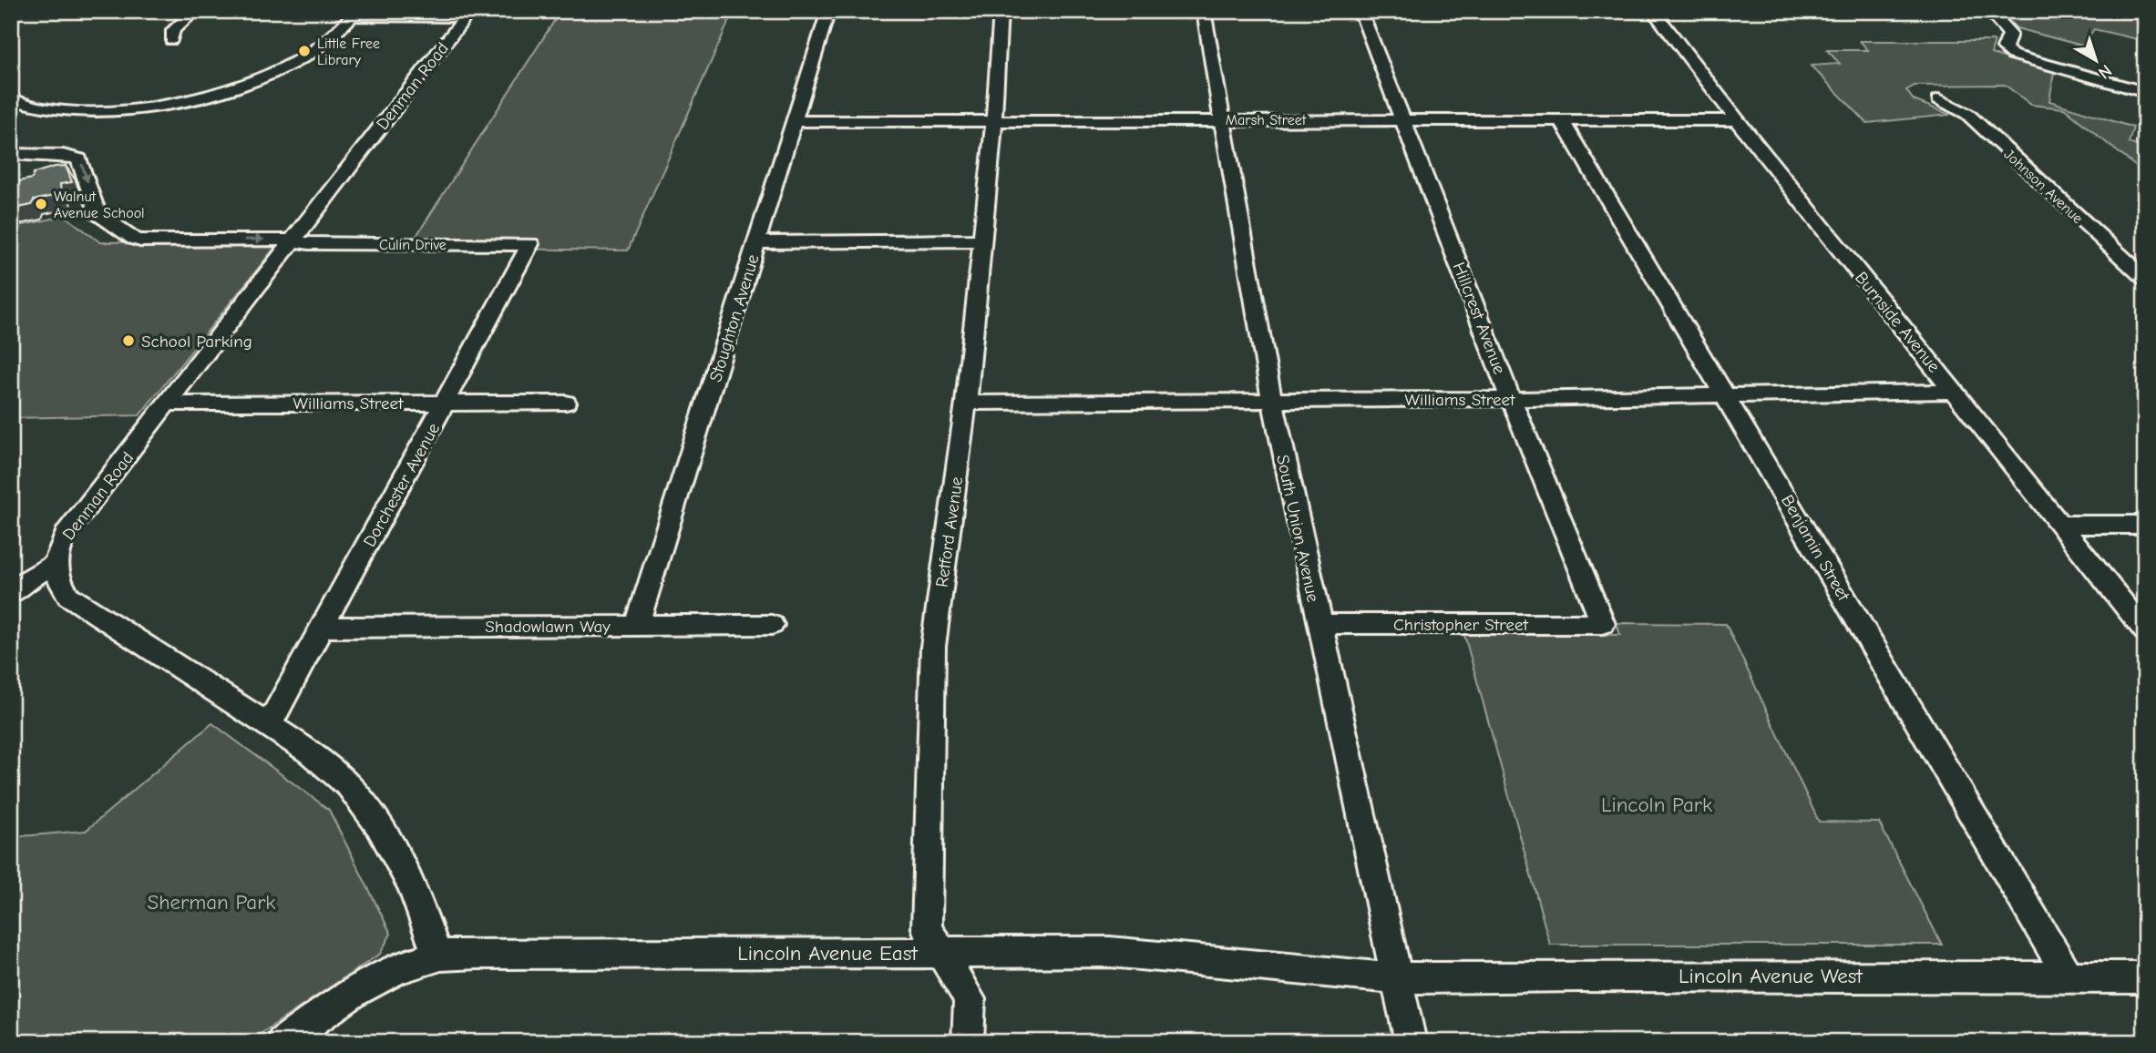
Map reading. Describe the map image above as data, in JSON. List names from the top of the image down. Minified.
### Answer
{"streets":{"street":["Denman Road","Marsh Street","Johnson Avenue","Culin Drive","Stoughton Avenue","Hillcrest Avenue","Burnside Avenue","Williams Street","Dorchester Avenue","South Union Avenue","Retford Avenue","Benjamin Street","Christopher Street","Shadowlawn Way","Lincoln Avenue East","Lincoln Avenue West"]},"crossings":[["Denman Road","Culin Drive"],["Denman Road","Williams Street"],["Marsh Street","Stoughton Avenue"],["Marsh Street","Hillcrest Avenue"],["Marsh Street","Burnside Avenue"],["Marsh Street","South Union Avenue"],["Marsh Street","Retford Avenue"],["Marsh Street","Benjamin Street"],["Culin Drive","Dorchester Avenue"],["Stoughton Avenue","Shadowlawn Way"],["Hillcrest Avenue","Williams Street"],["Hillcrest Avenue","Christopher Street"],["Burnside Avenue","Williams Street"],["Williams Street","Dorchester Avenue"],["Williams Street","South Union Avenue"],["Williams Street","Retford Avenue"],["Williams Street","Benjamin Street"],["Dorchester Avenue","Shadowlawn Way"],["South Union Avenue","Christopher Street"],["South Union Avenue","Lincoln Avenue East"],["South Union Avenue","Lincoln Avenue West"],["Retford Avenue","Lincoln Avenue East"],["Benjamin Street","Lincoln Avenue West"],["Lincoln Avenue East","Lincoln Avenue West"]],"one_way":["Culin Drive"],"parks":["Lincoln Park","Sherman Park"],"places":["Little Free Library","Walnut Avenue School","School Parking"],"north":"bottom right"}
